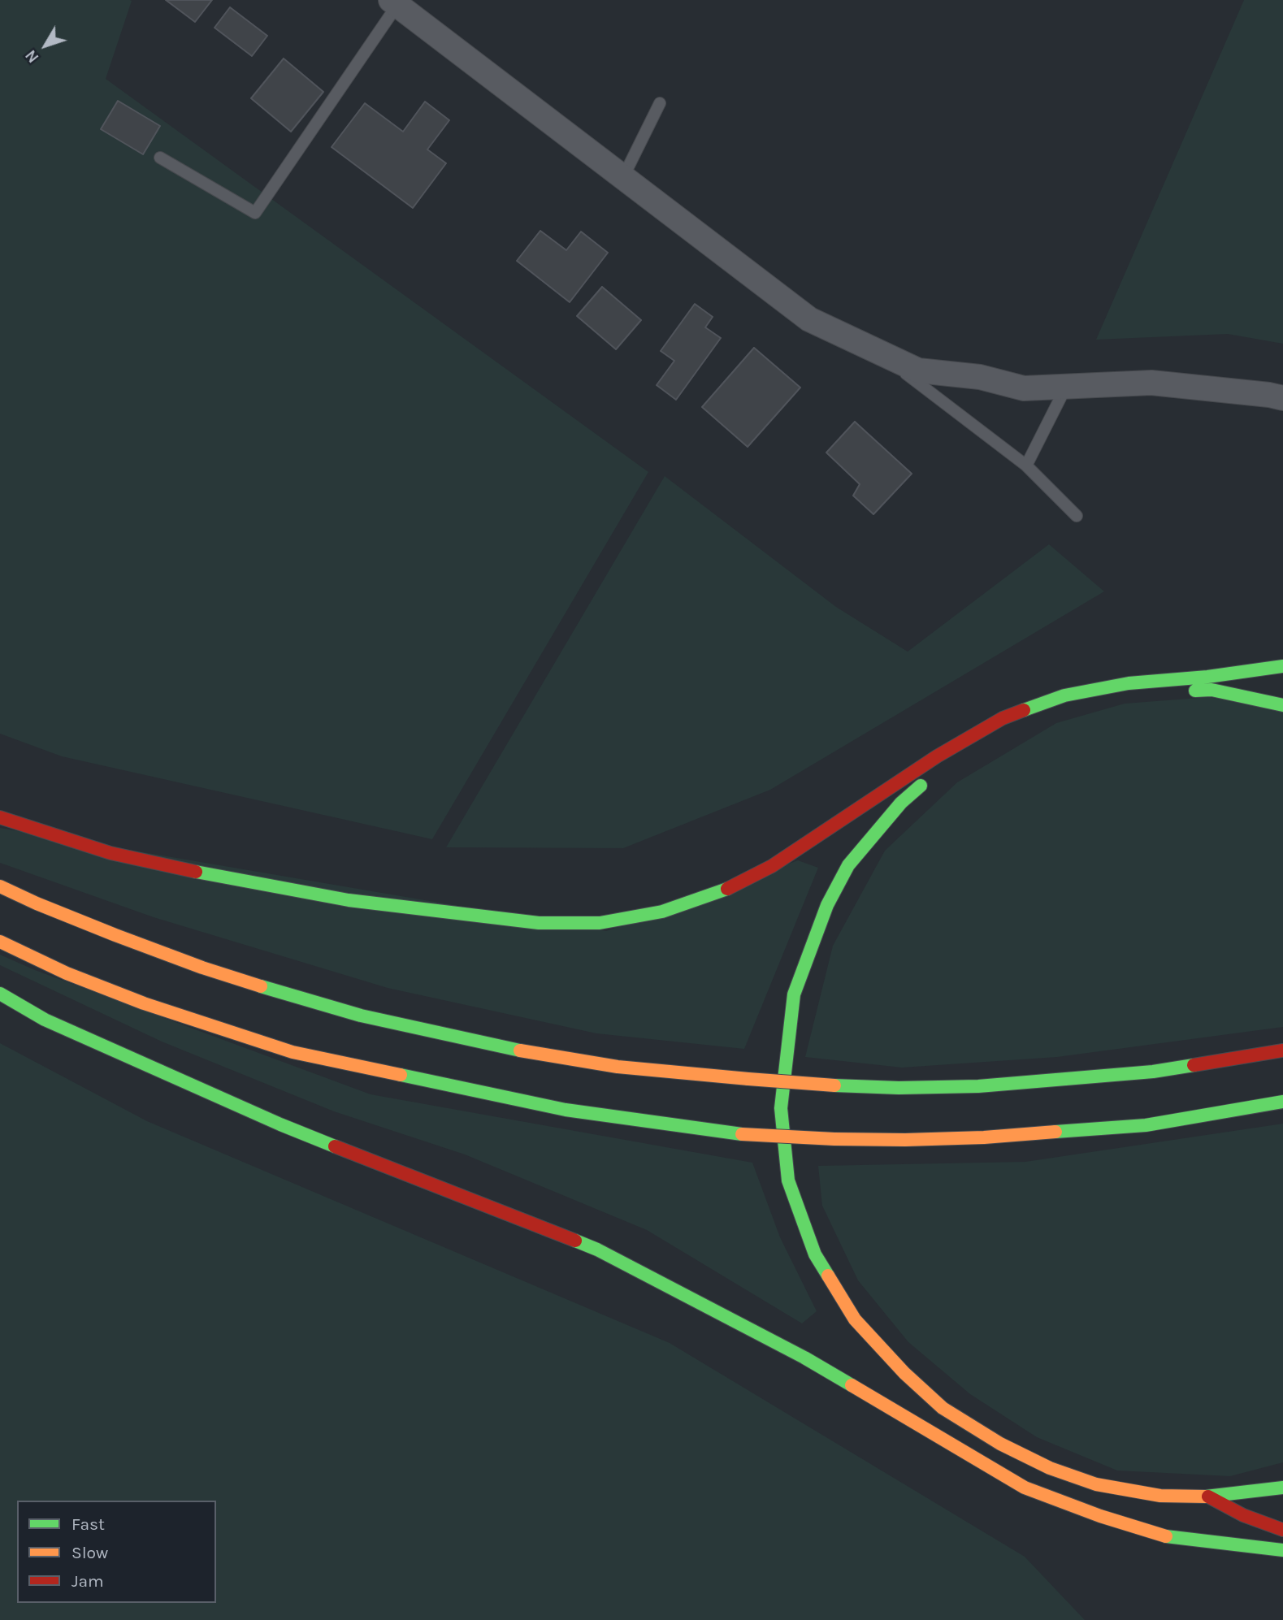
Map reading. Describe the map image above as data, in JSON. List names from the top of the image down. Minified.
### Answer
{"legend":["Fast","Slow","Jam"],"north":"bottom left"}
